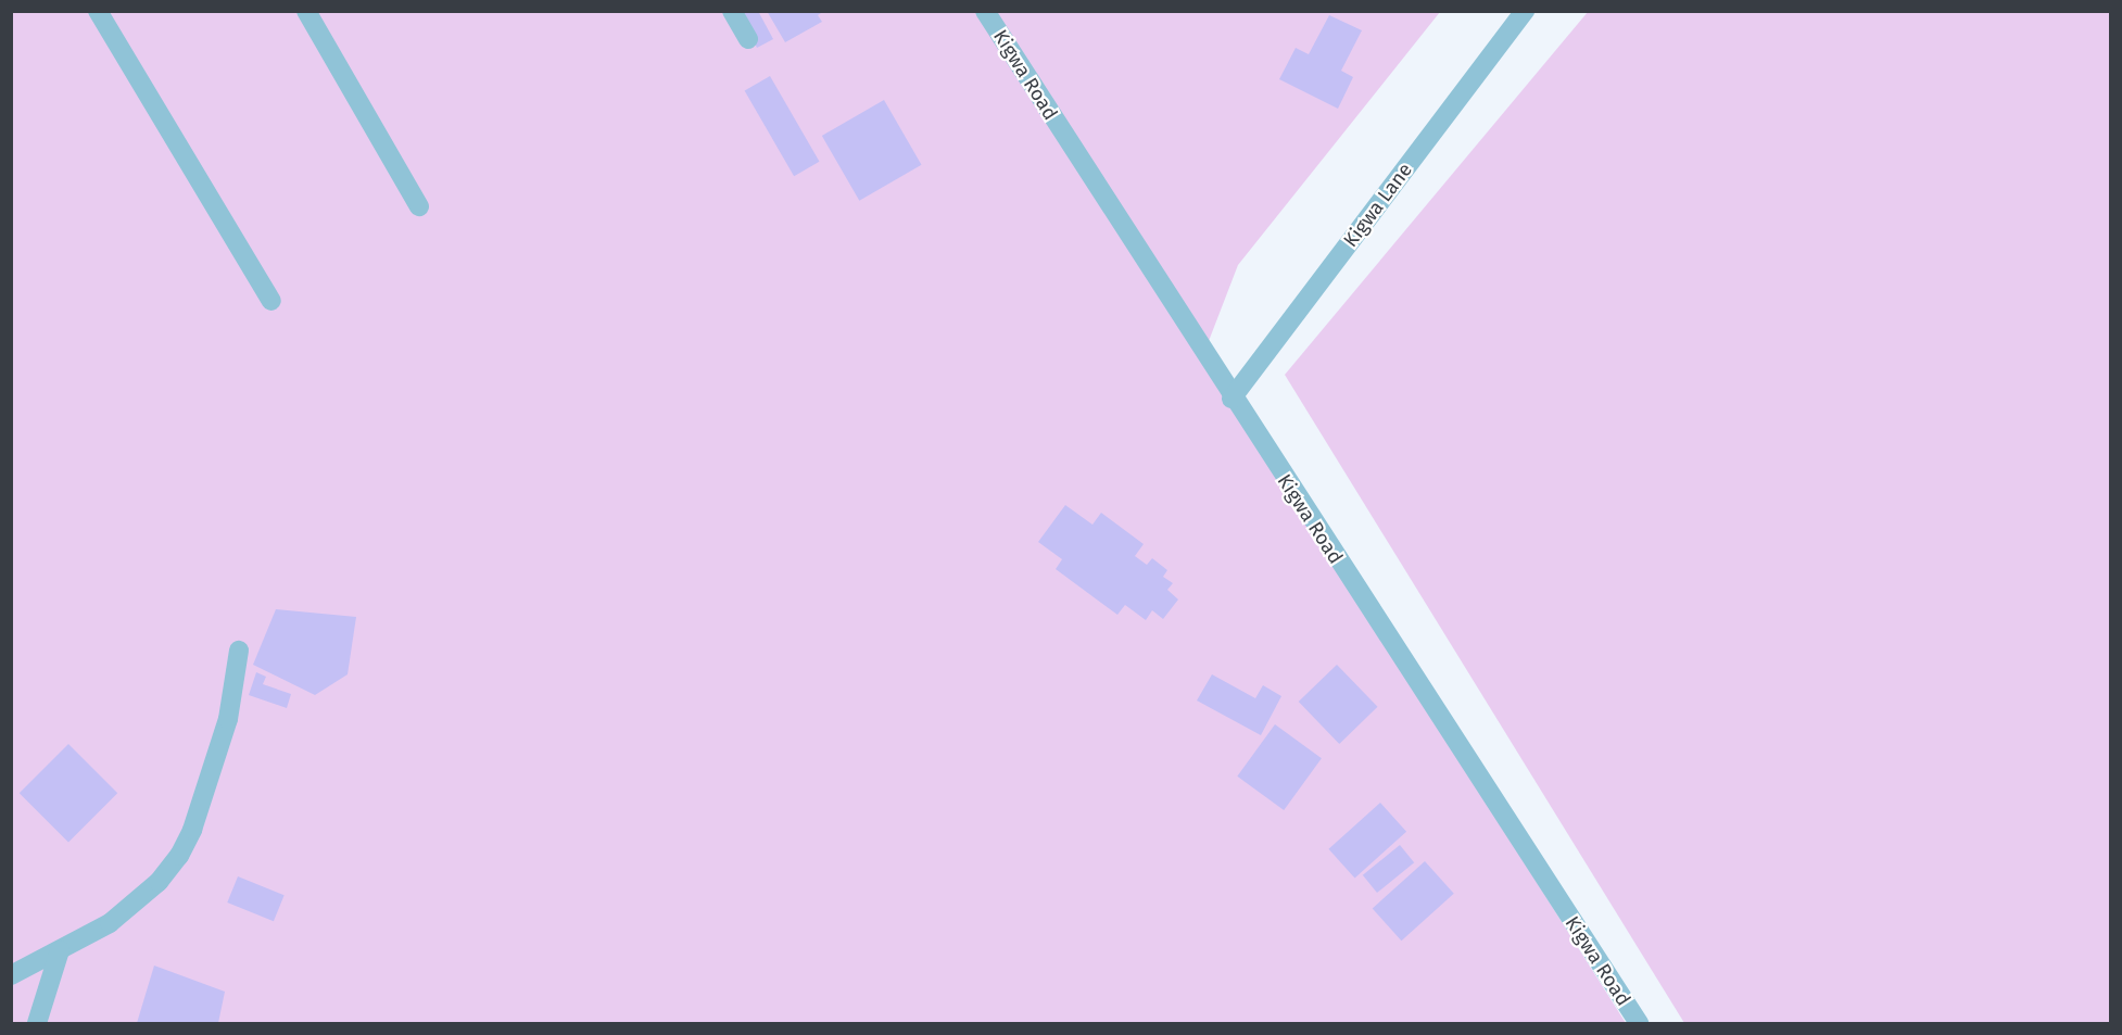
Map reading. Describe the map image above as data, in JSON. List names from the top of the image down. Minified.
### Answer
{"streets":{"street":["Kigwa Road","Kigwa Lane"]},"crossings":[["Kigwa Road","Kigwa Lane"]]}
